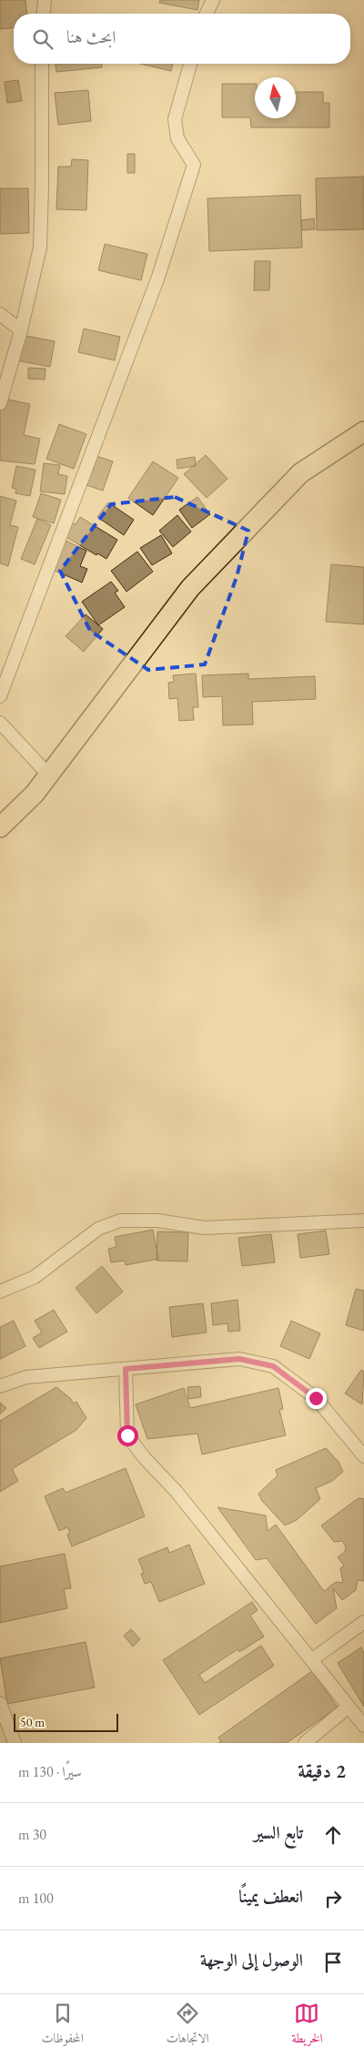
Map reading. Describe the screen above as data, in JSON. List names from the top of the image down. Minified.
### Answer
{"scale_bar":"50 m","north":"top","page":{"search":"ابحث هنا","scale":"50 m","heading":["2 دقيقة","سيرًا · 130 m"],"list":[["تابع السير","30 m"],["انعطف يمينًا","100 m"],"الوصول إلى الوجهة"],"nav":["الخريطة","الاتجاهات","المحفوظات"]}}
